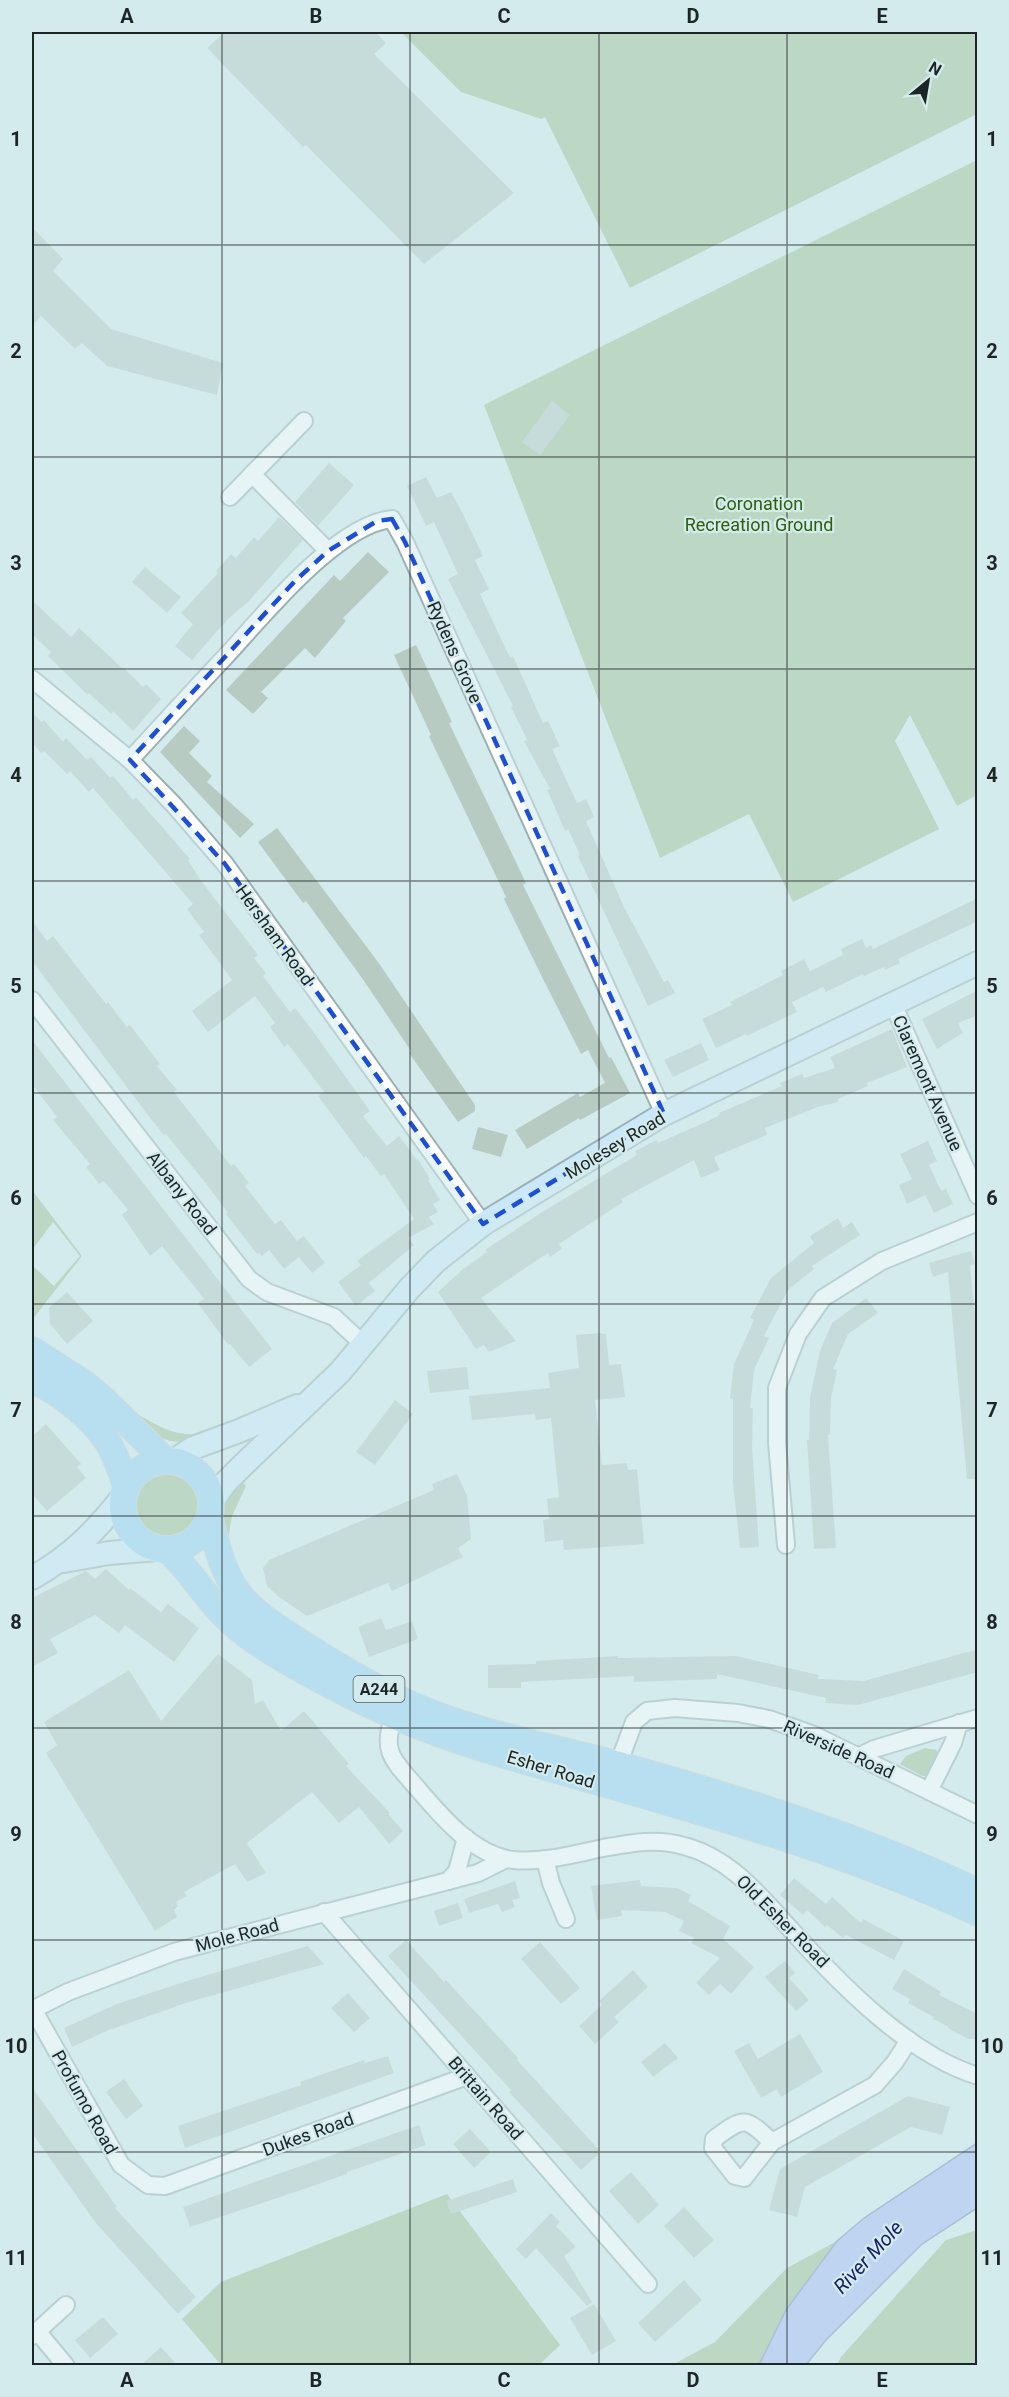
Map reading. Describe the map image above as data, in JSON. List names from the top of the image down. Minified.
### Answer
{"streets":{"main road":["A244","Esher Road"],"street":["Rydens Grove","Hersham Road","Claremont Avenue","Molesey Road","Albany Road","Riverside Road","Old Esher Road","Mole Road","Brittain Road","Profumo Road","Dukes Road"]},"crossings":[["Rydens Grove","Hersham Road"],["Rydens Grove","Molesey Road"],["Hersham Road","Molesey Road"],["Claremont Avenue","Molesey Road"],["Molesey Road","Albany Road"],["Molesey Road","Esher Road"],["Riverside Road","Esher Road"],["Esher Road","Old Esher Road"],["Old Esher Road","Mole Road"],["Mole Road","Brittain Road"],["Mole Road","Profumo Road"],["Brittain Road","Dukes Road"],["Profumo Road","Dukes Road"]],"water":["River Mole"],"parks":["Coronation Recreation Ground"],"north":"top right","grid":{"columns":["A","B","C","D","E"],"rows":["1","2","3","4","5","6","7","8","9","10","11"]}}
